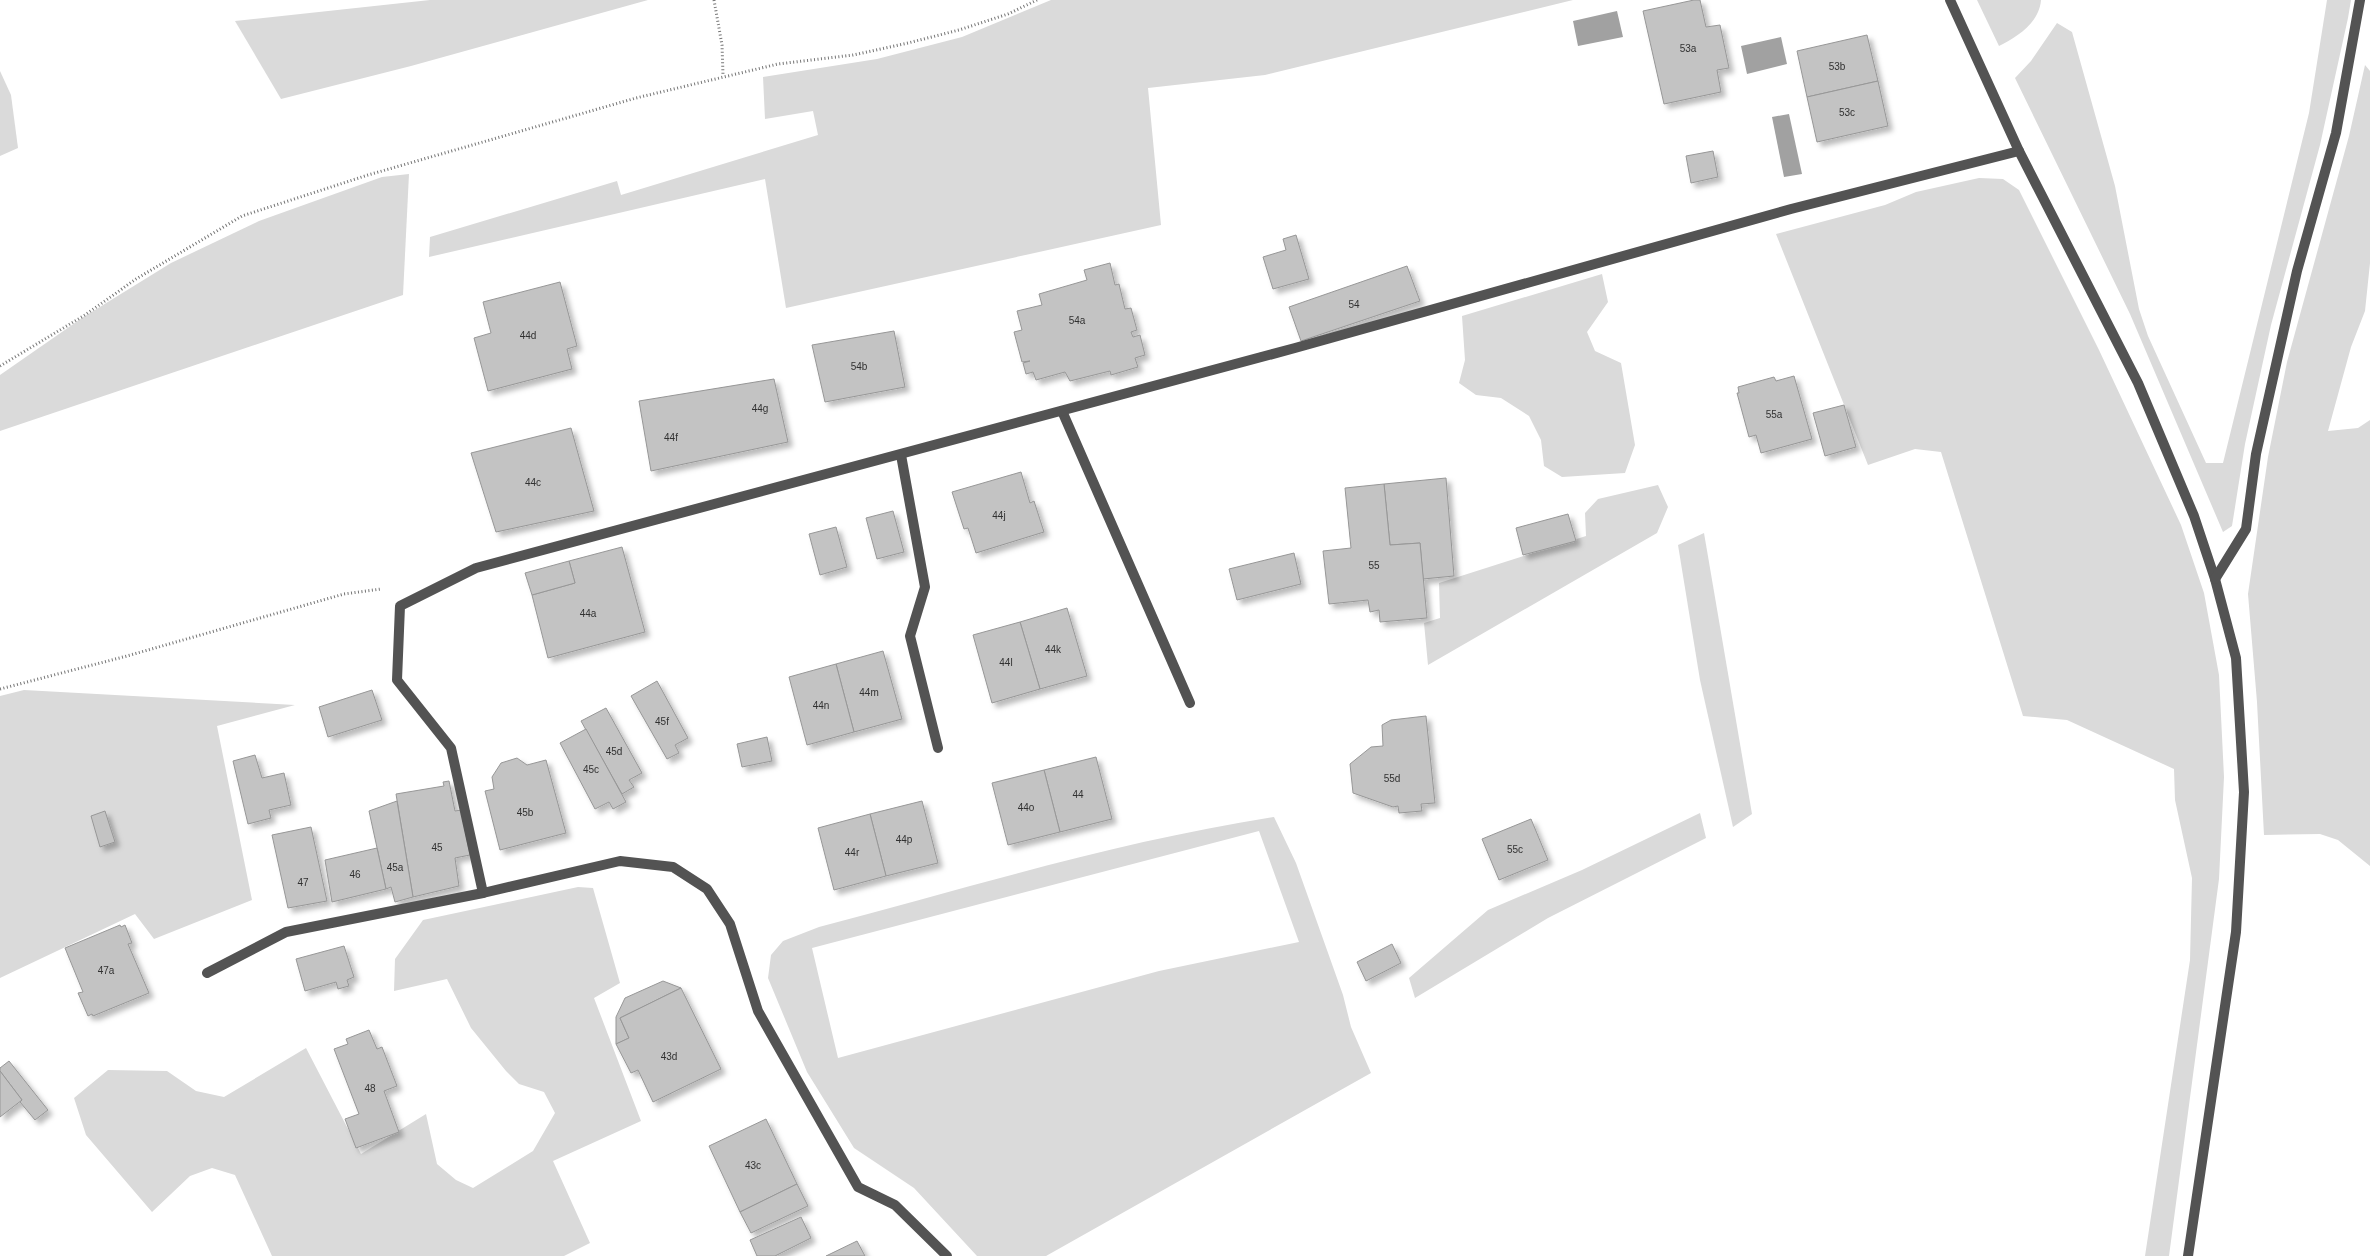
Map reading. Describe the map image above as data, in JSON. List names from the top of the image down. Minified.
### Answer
{"house_numbers":["53a","53b","53c","54","54a","44d","54b","44g","55a","44f","44c","44j","55","44a","44k","44l","44m","44n","45f","45d","45c","55d","44","44o","45b","44p","45","55c","44r","45a","46","47","47a","43d","48","43c"]}
